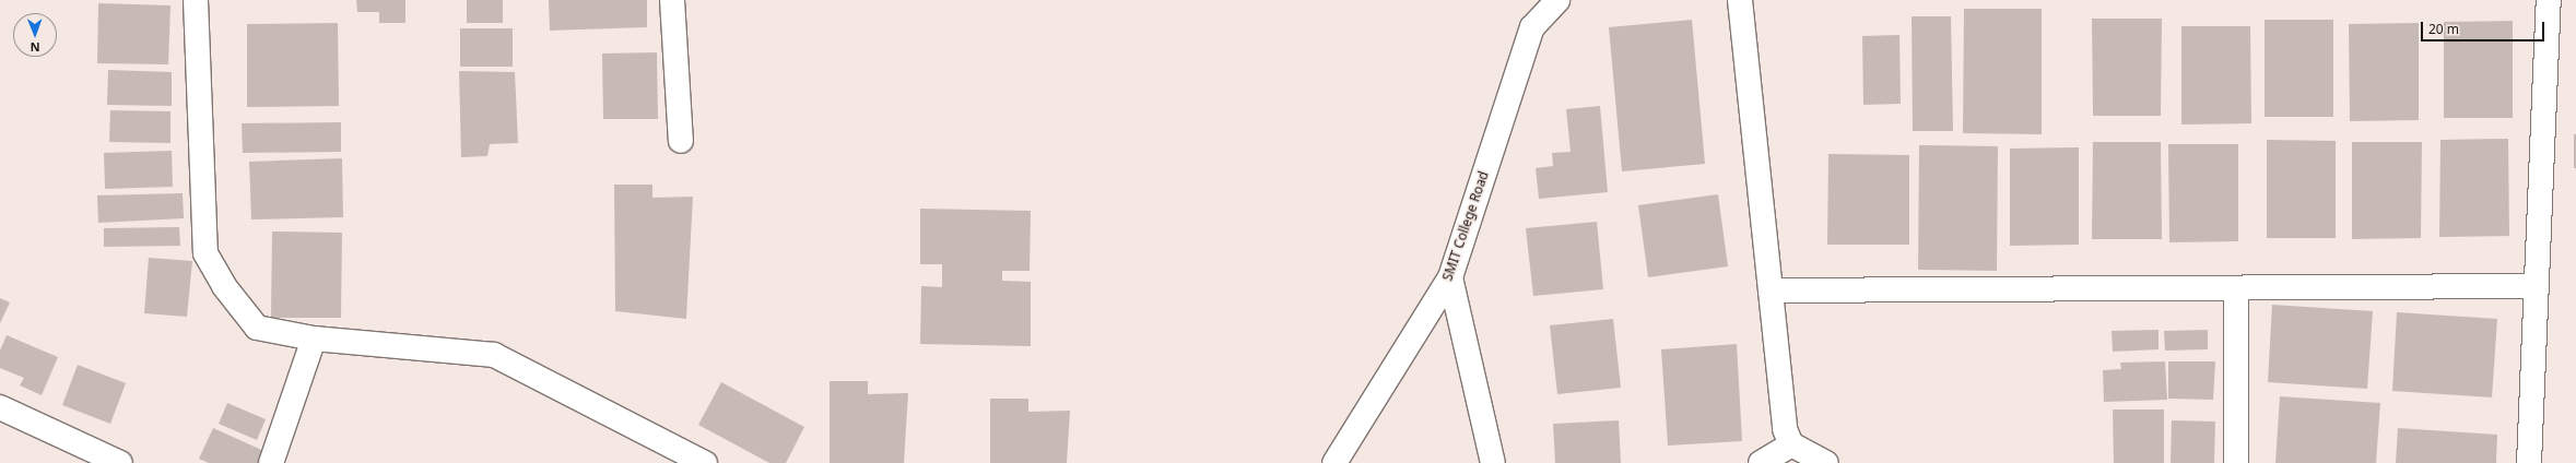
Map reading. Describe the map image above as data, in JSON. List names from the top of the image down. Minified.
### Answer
{"streets":{"street":["SMIT College Road"]},"scale_bar":"20 m","north":"bottom"}
